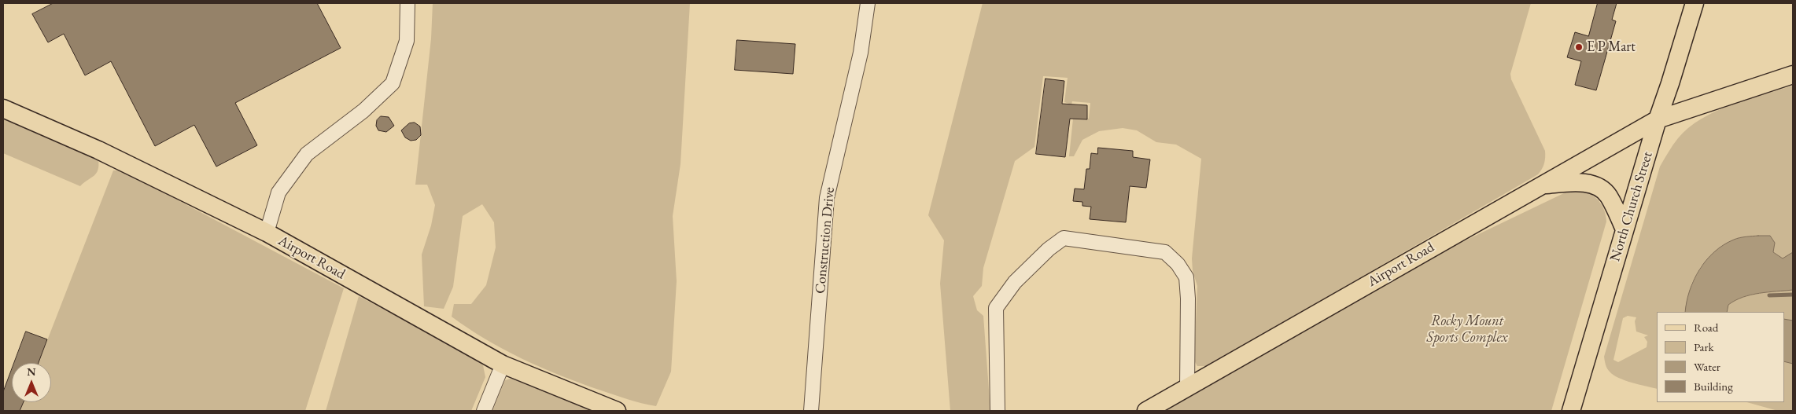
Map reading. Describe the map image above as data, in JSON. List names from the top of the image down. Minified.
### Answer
{"streets":{"main road":["North Church Street","Airport Road"],"street":["Construction Drive"]},"crossings":[["North Church Street","Airport Road"]],"parks":["Rocky Mount Sports Complex"],"places":["E P Mart"],"legend":["Road","Park","Water","Building"],"north":"top"}
